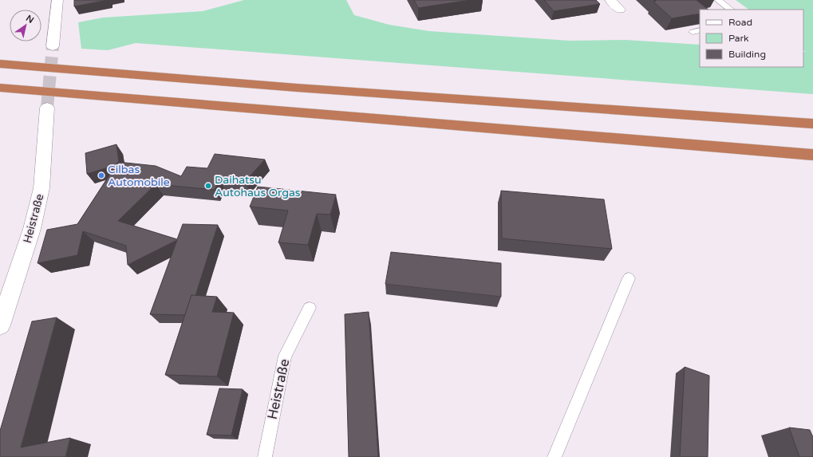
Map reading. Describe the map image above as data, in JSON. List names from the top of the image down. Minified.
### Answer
{"streets":{"street":["Heistraße"]},"places":["Cilbas Automobile","Daihatsu Autohaus Orgas"],"legend":["Road","Park","Building"],"north":"top right"}
